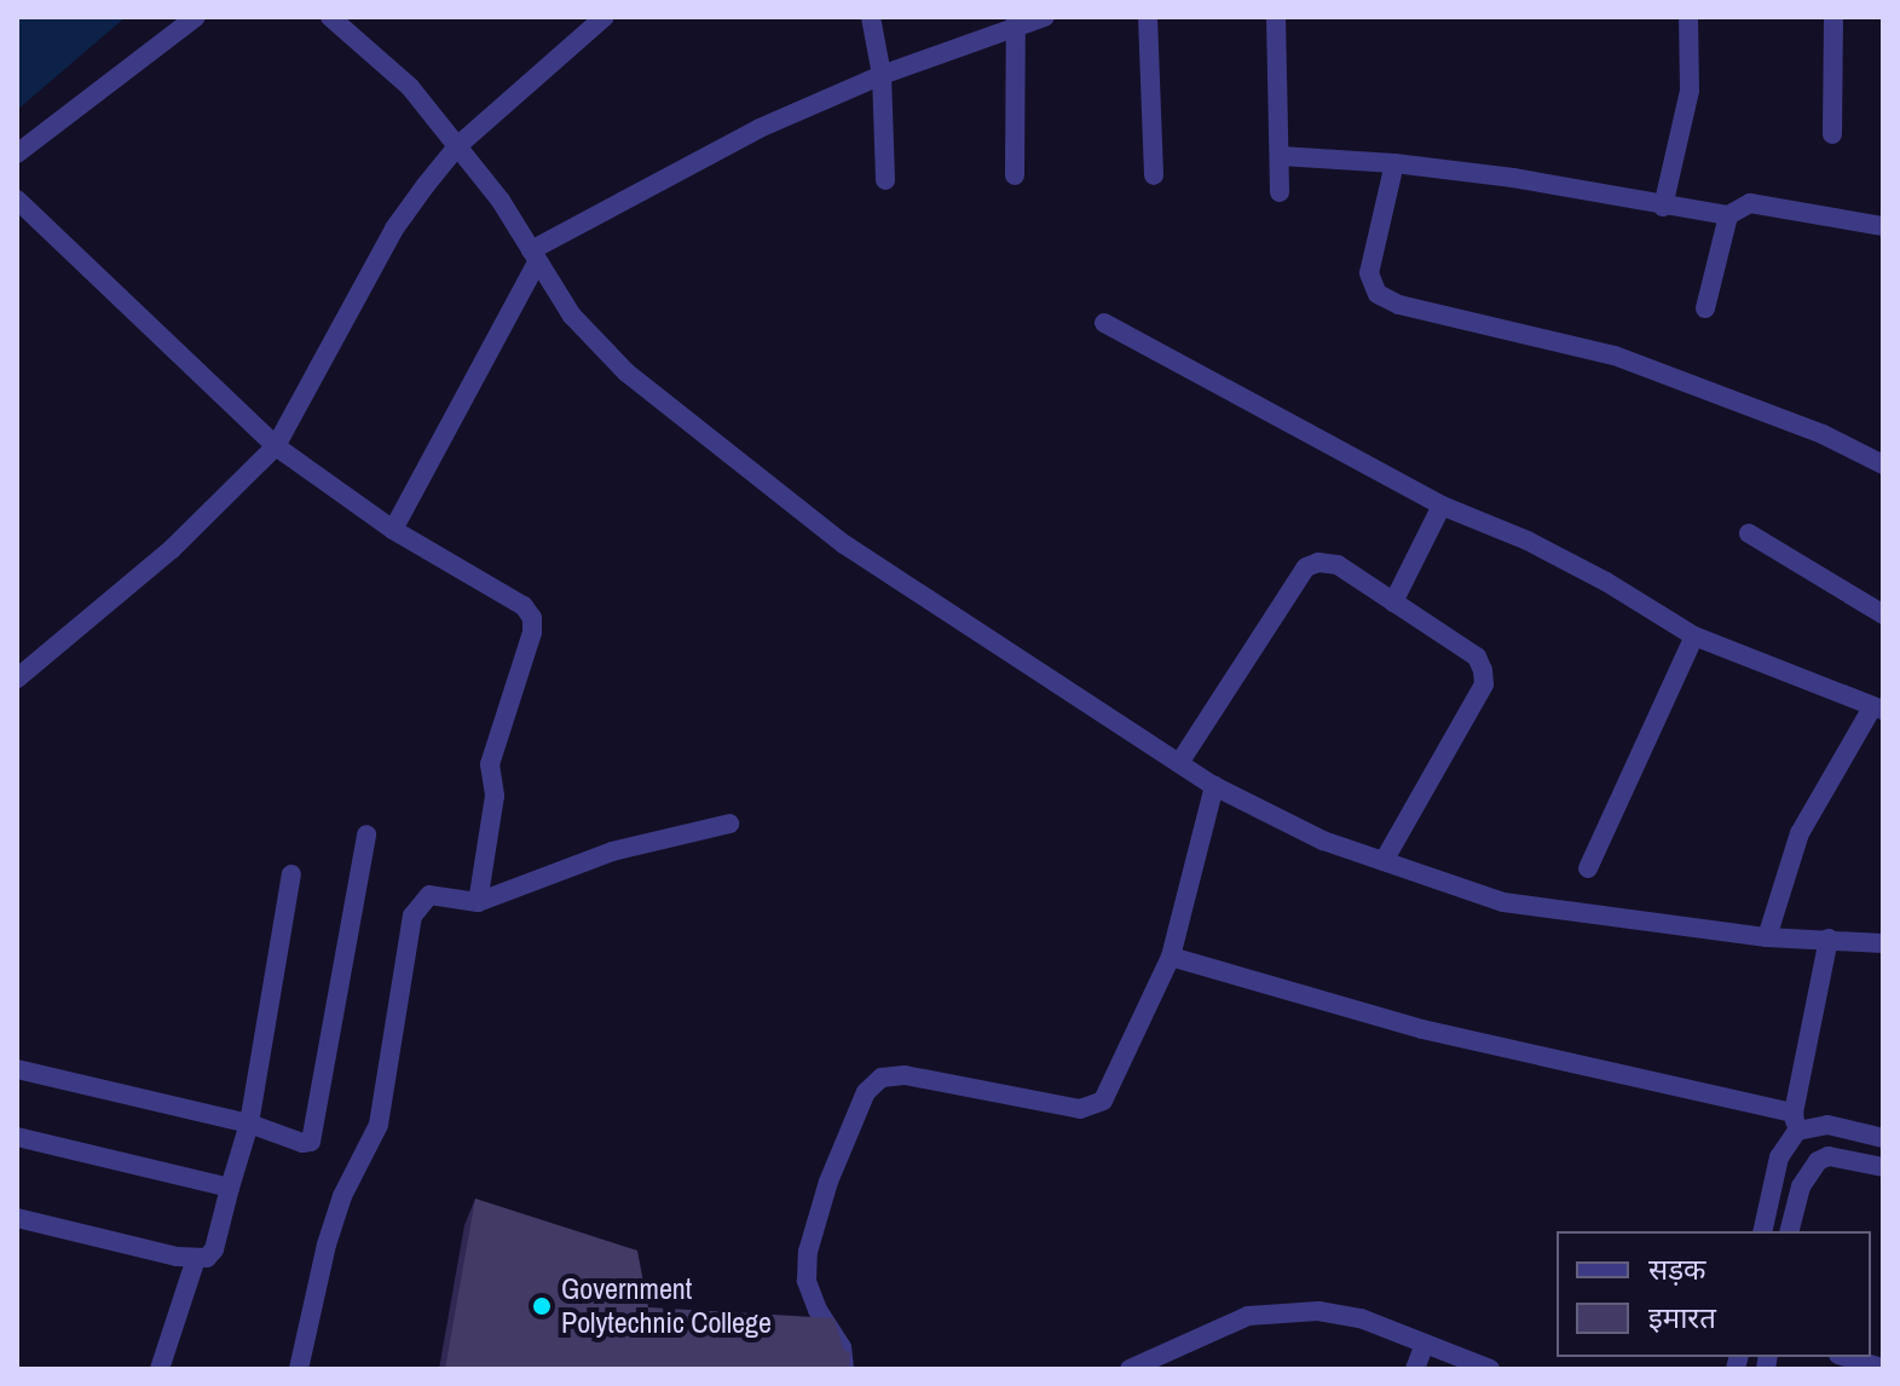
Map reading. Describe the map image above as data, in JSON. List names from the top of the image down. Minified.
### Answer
{"places":["Government Polytechnic College"],"legend":["सड़क","इमारत"]}
